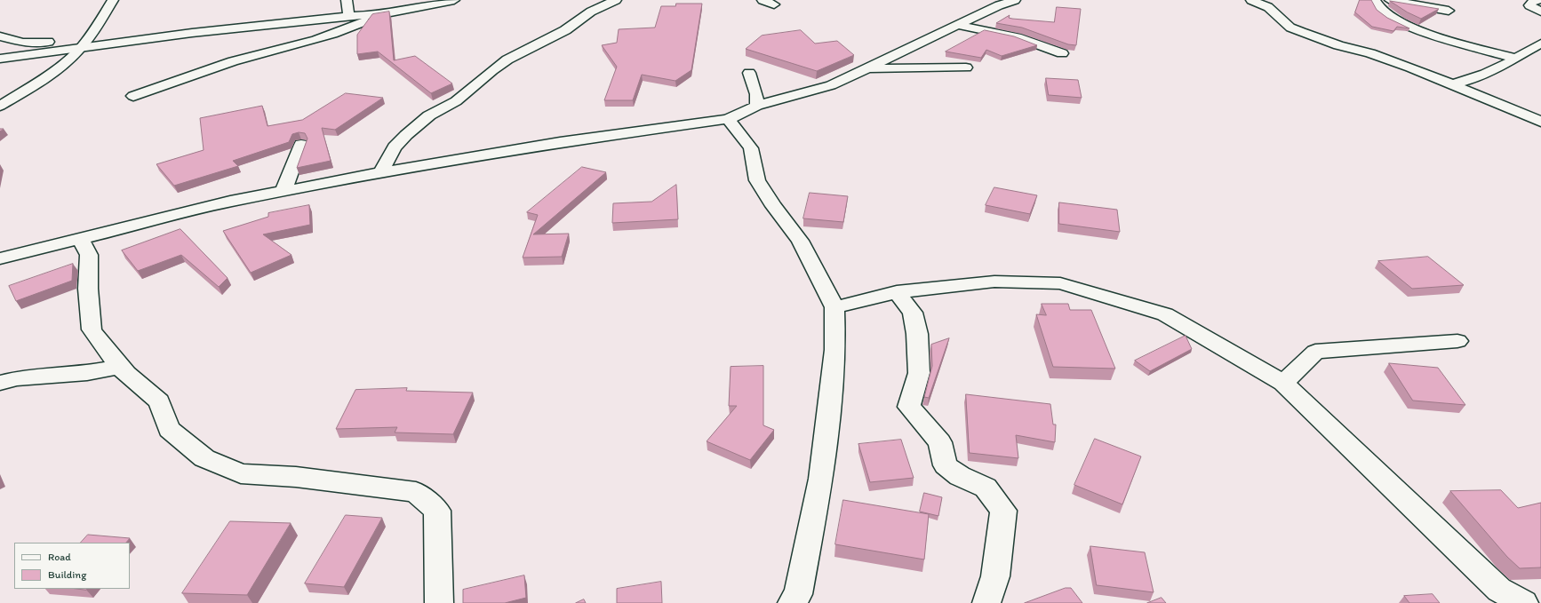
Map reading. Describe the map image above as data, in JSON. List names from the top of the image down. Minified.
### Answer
{"legend":["Road","Building"]}
